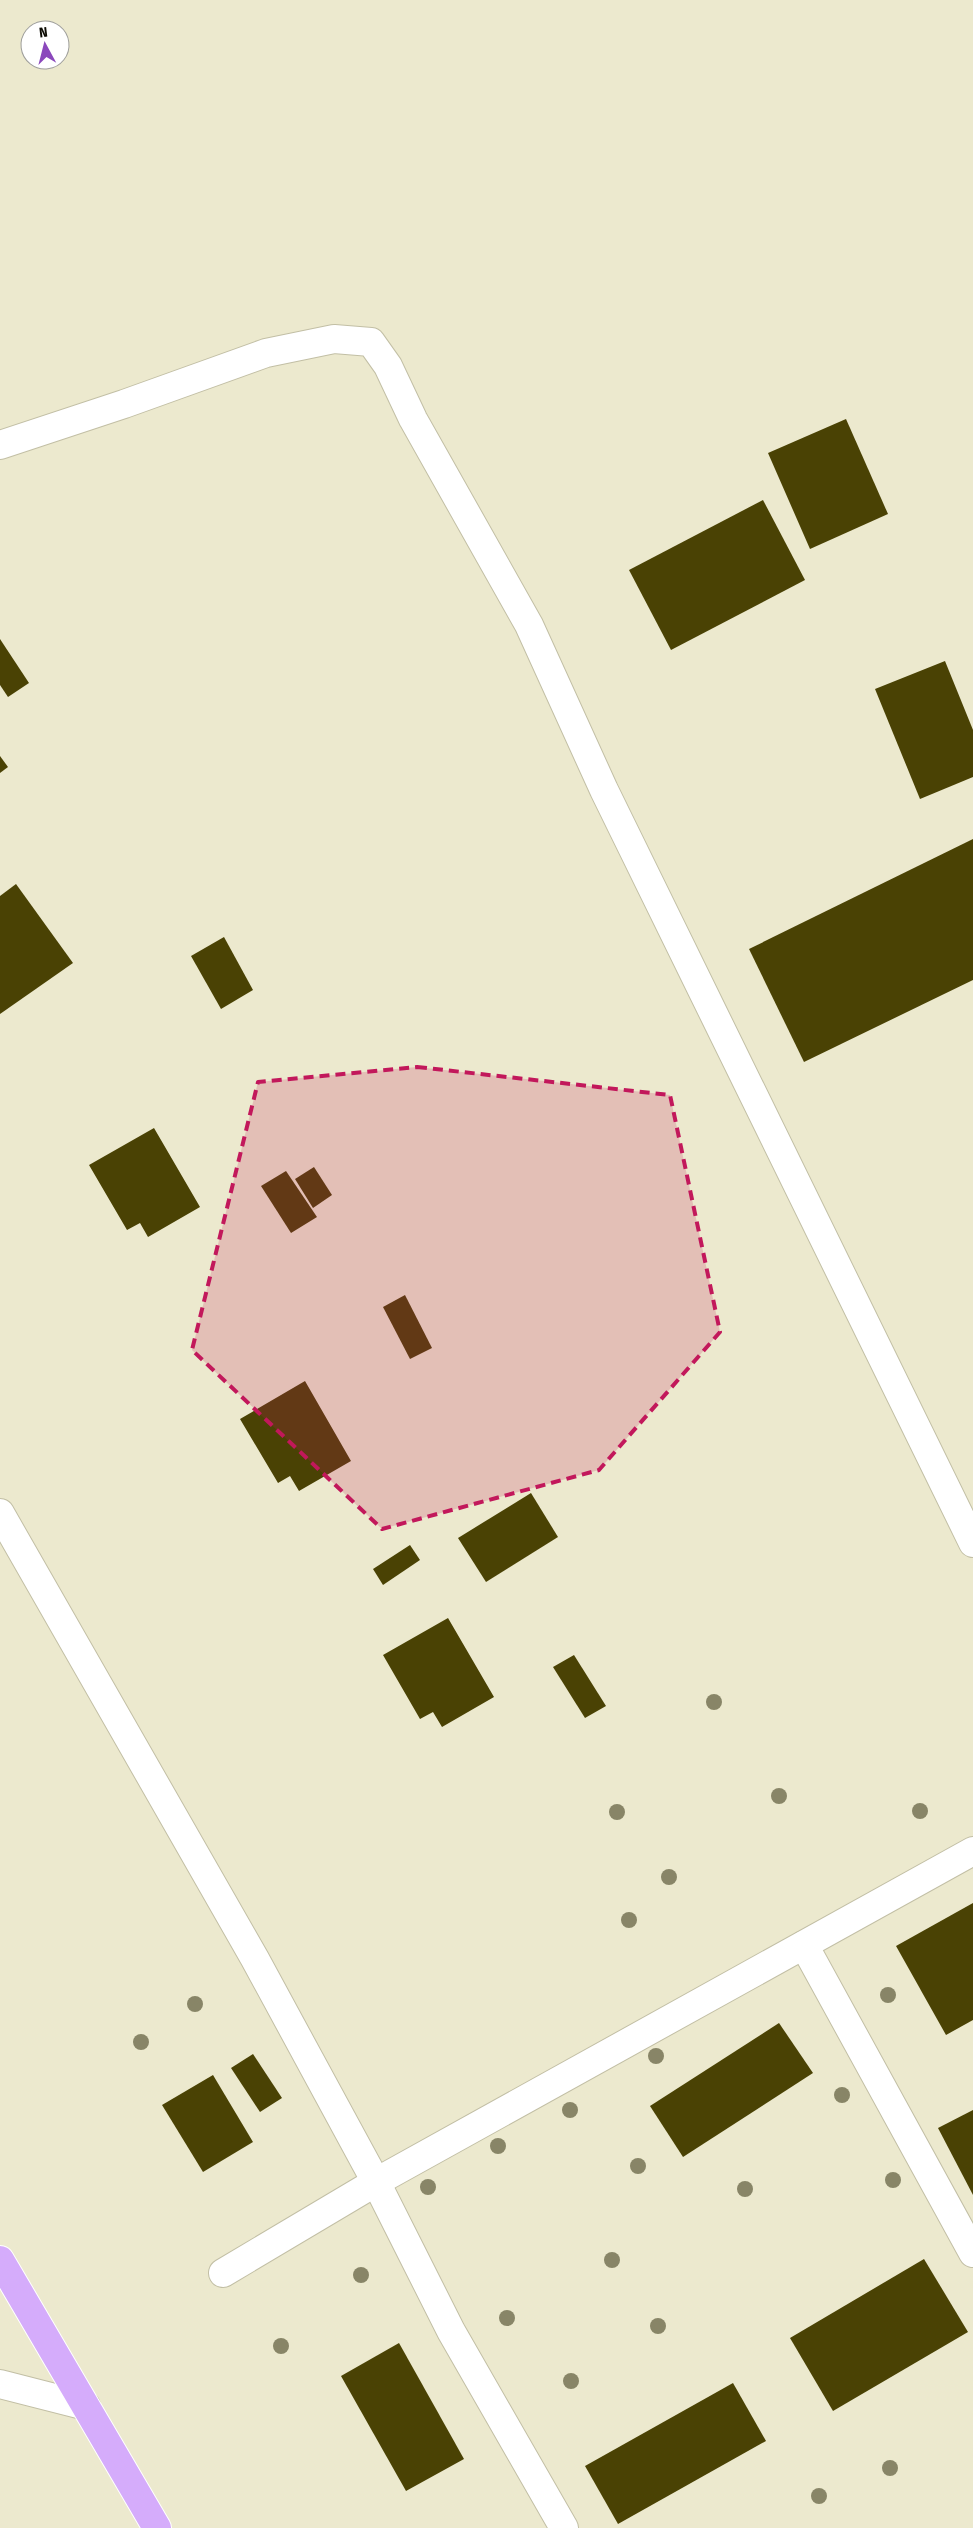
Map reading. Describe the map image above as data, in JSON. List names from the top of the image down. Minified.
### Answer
{"north":"top"}
